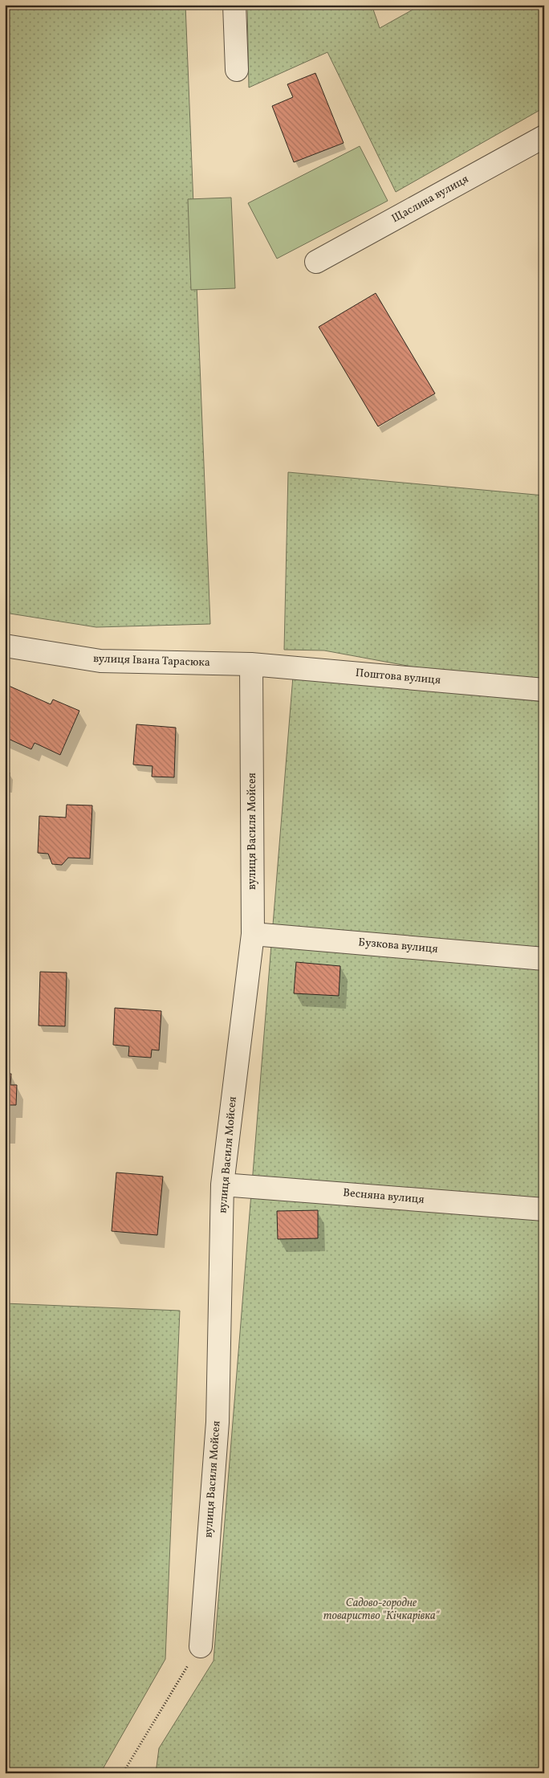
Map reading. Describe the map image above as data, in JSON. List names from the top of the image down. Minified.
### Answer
{"streets":{"street":["Щаслива вулиця","вулиця Івана Тарасюка","Поштова вулиця","вулиця Василя Мойсея","Бузкова вулиця","Весняна вулиця"]},"crossings":[["вулиця Івана Тарасюка","Поштова вулиця"],["вулиця Івана Тарасюка","вулиця Василя Мойсея"],["Поштова вулиця","вулиця Василя Мойсея"],["вулиця Василя Мойсея","Бузкова вулиця"],["вулиця Василя Мойсея","Весняна вулиця"]],"parks":["Садово-городне товариство \"Кічкарівка\""]}
